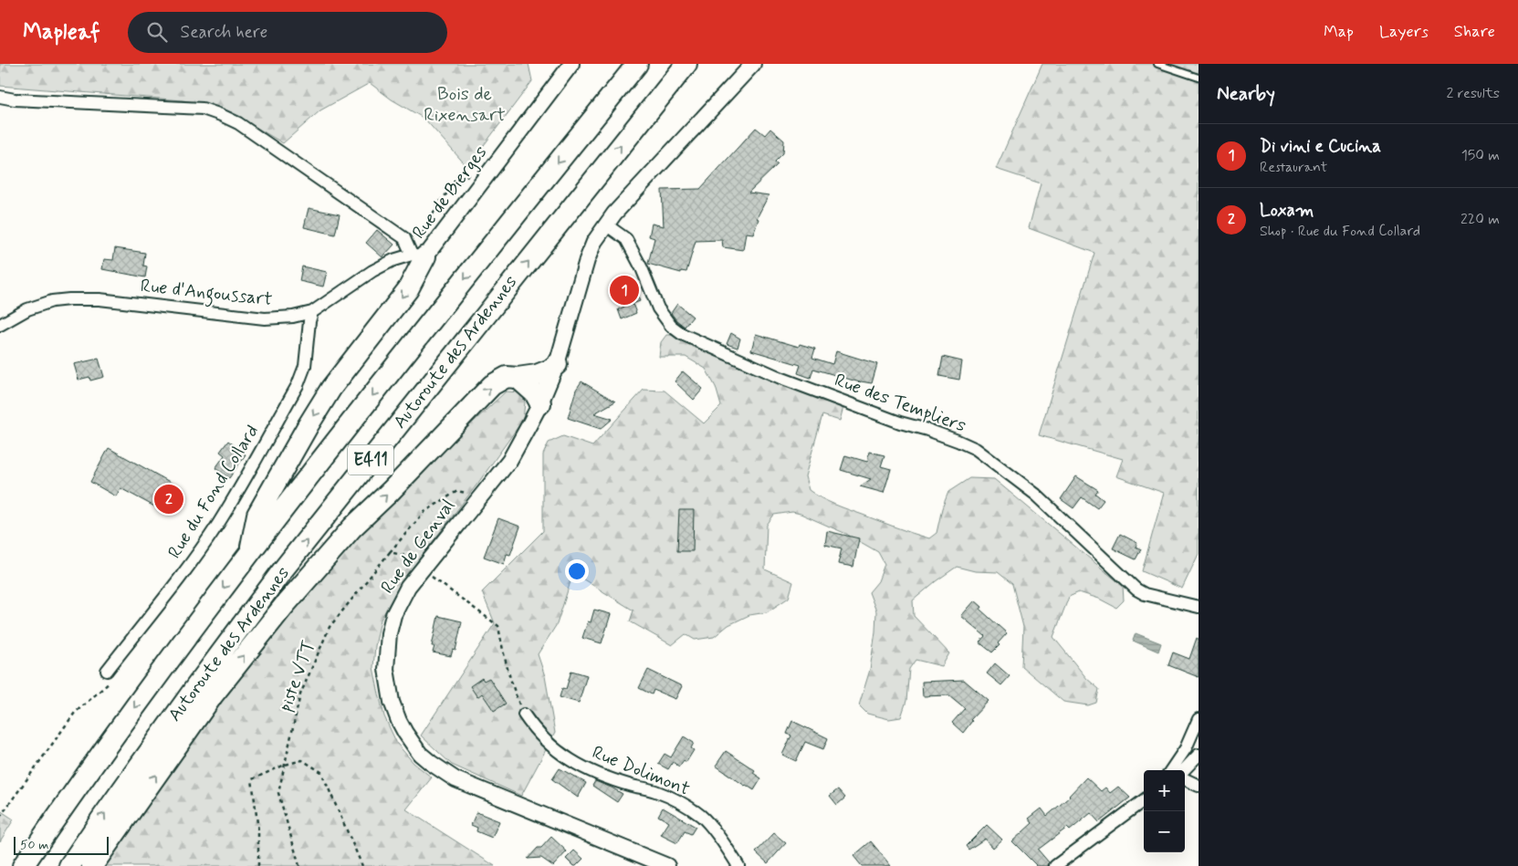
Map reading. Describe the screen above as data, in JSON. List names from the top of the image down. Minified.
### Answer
{"streets":{"highway":["Autoroute des Ardennes","E411"],"street":["Rue de Bierges","Rue d'Angoussart","Rue des Templiers","Rue du Fond Collard","Rue de Genval","Rue Dolimont"],"path":["piste VTT"]},"crossings":[["Rue de Bierges","Rue d'Angoussart"],["Rue d'Angoussart","Rue du Fond Collard"],["Rue des Templiers","Rue de Genval"],["Rue de Genval","piste VTT"]],"parks":["Bois de Rixensart"],"scale_bar":"50 m","page":{"header":"Mapleaf","search":"Search here","nav":["Map","Layers","Share"],"heading":["Nearby","2 results"],"list":[{"mark":"1","name":"Di vini e Cucina","note":"Restaurant","value":"150 m"},{"mark":"2","name":"Loxam","note":"Shop · Rue du Fond Collard","value":"220 m"}],"pins":["1","2"],"map_buttons":["+","−"],"scale":"50 m"}}
